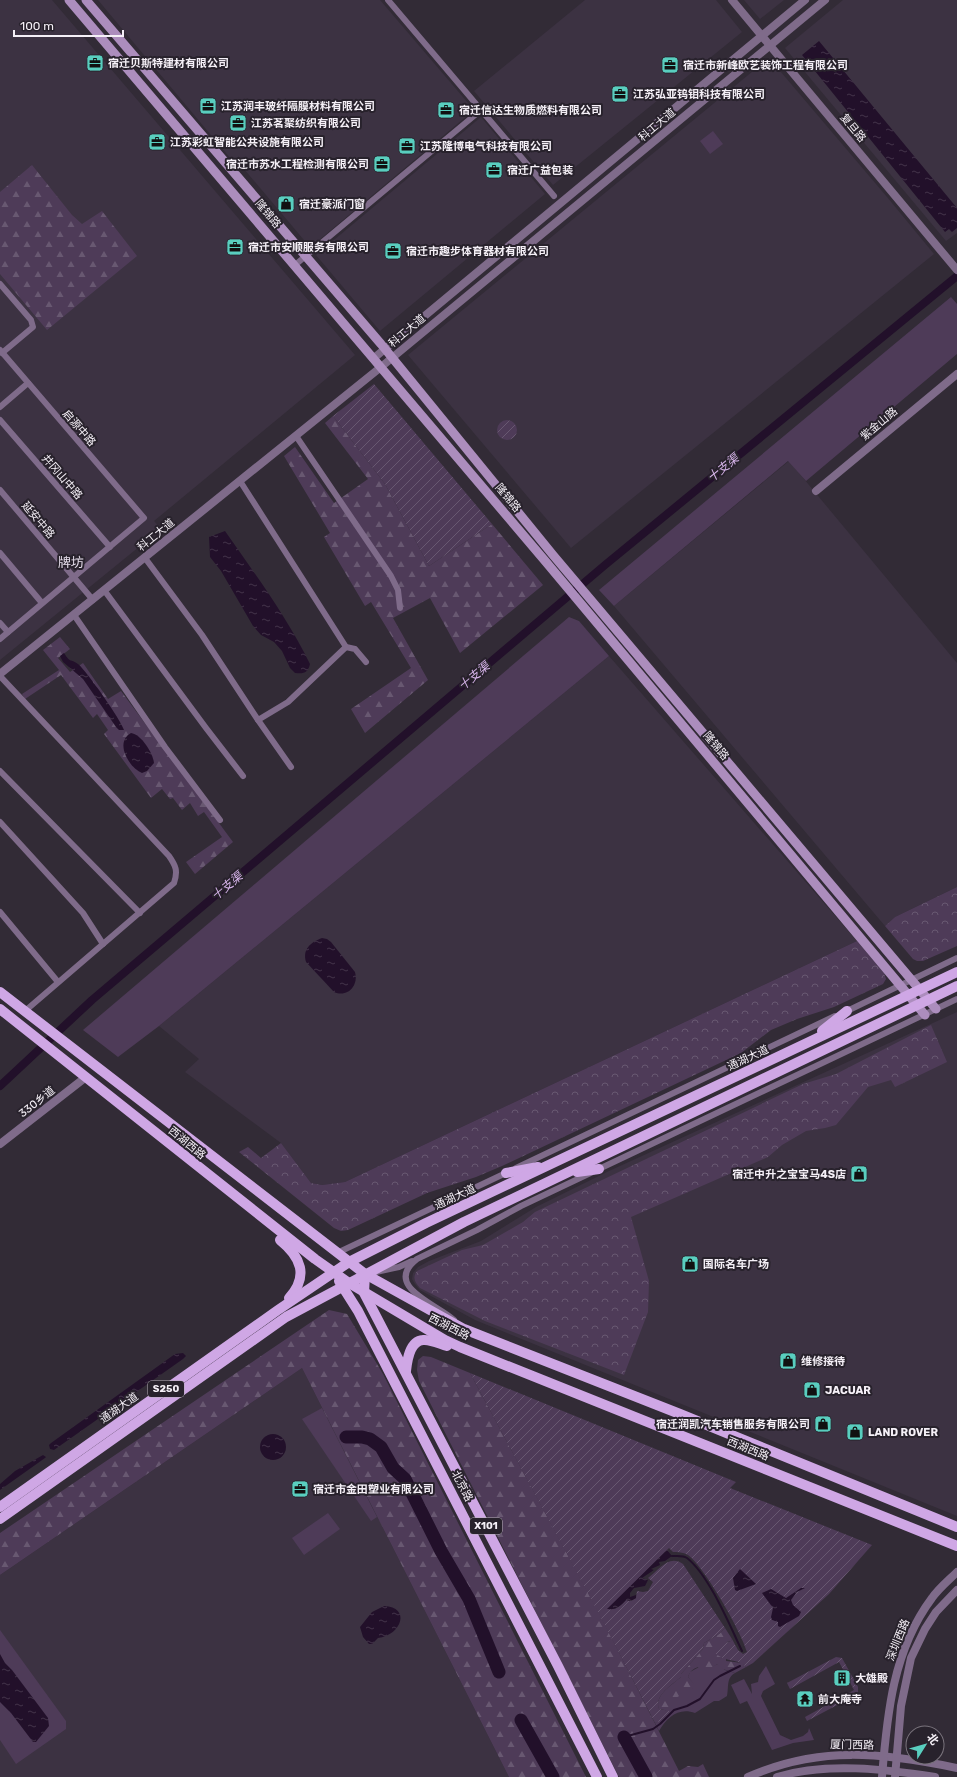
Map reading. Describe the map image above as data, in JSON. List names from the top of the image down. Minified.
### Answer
{"streets":{"main road":["隆锦路","通湖大道","西湖西路","S250","北京路","X101"],"street":["科工大道","复旦路","紫金山路","启源中路","井冈山中路","延安中路","330乡道","深圳西路","厦门西路"]},"crossings":[["科工大道","复旦路"],["科工大道","隆锦路"],["科工大道","延安中路"],["隆锦路","通湖大道"],["启源中路","井冈山中路"],["通湖大道","西湖西路"],["通湖大道","北京路"],["330乡道","西湖西路"],["西湖西路","北京路"],["深圳西路","厦门西路"]],"districts":["牌坊"],"water":["十支渠"],"places":{"office":["宿迁贝斯特建材有限公司","宿迁市新峰欧艺装饰工程有限公司","江苏弘亚钨钼科技有限公司","江苏润丰玻纤隔膜材料有限公司","宿迁信达生物质燃料有限公司","江苏茗聚纺织有限公司","江苏彩虹智能公共设施有限公司","江苏隆博电气科技有限公司","宿迁市苏水工程检测有限公司","宿迁广益包装","宿迁市安顺服务有限公司","宿迁市趣步体育器材有限公司","宿迁市金田塑业有限公司"],"shop":["宿迁豪派门窗","宿迁中升之宝宝马4S店","国际名车广场","维修接待","JACUAR","宿迁润凯汽车销售服务有限公司","LAND ROVER"],"building":["大雄殿"],"temple":["前大庵寺"]},"scale_bar":"100 m","north":"top right"}
